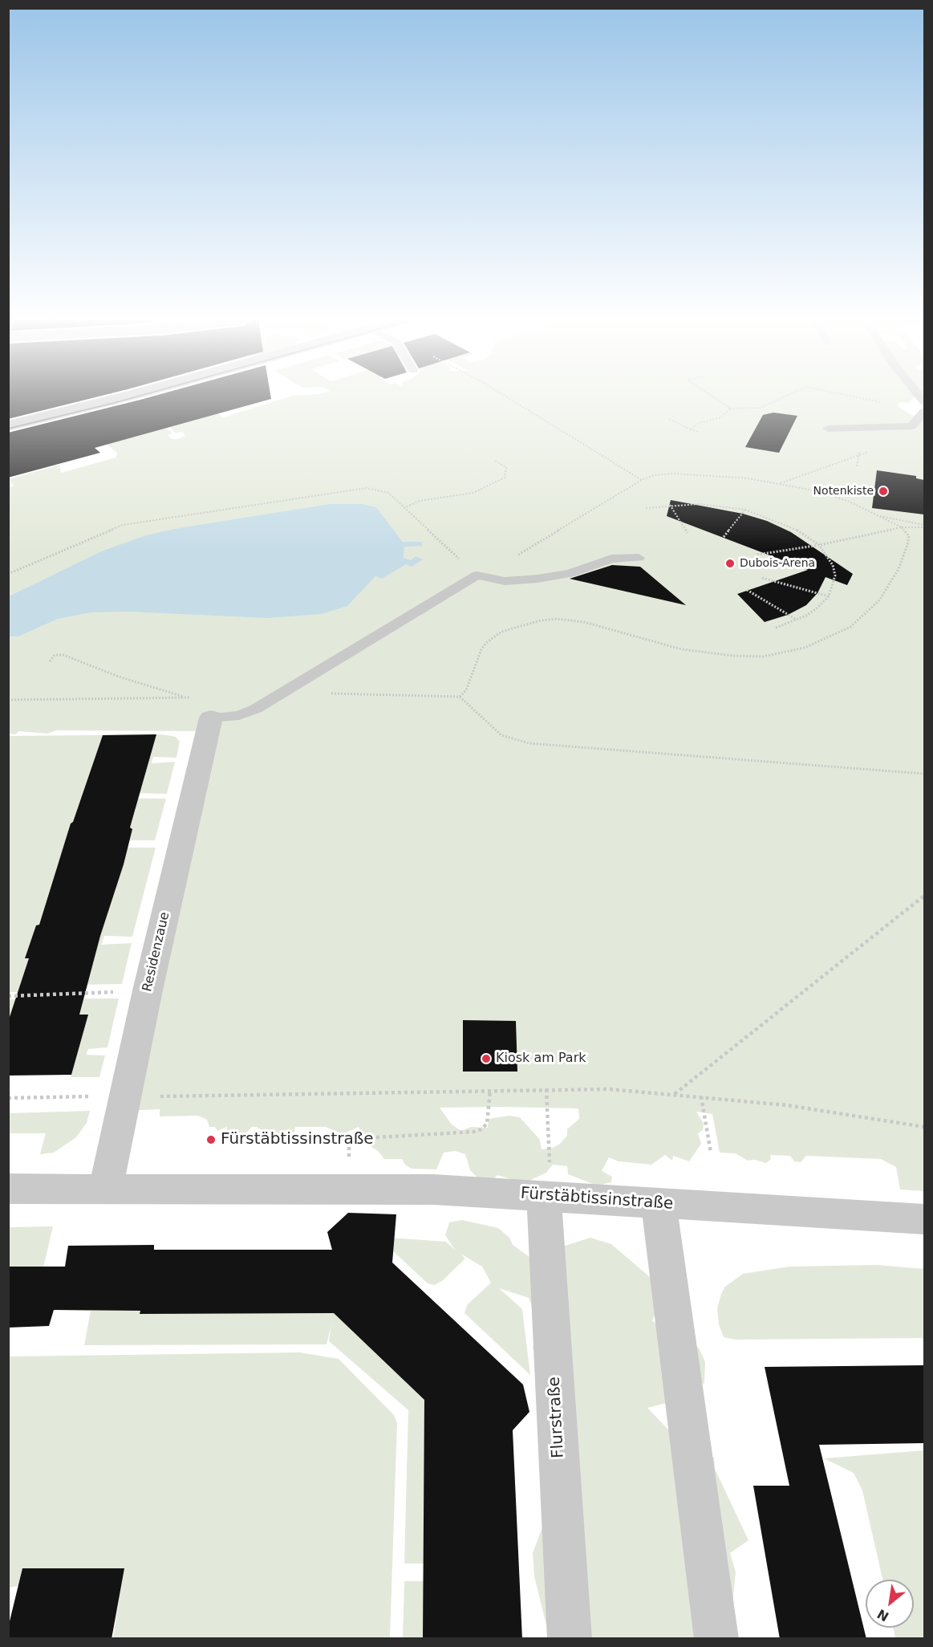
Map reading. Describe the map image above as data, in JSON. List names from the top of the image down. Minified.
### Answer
{"streets":{"street":["Residenzaue","Fürstäbtissinstraße","Flurstraße"]},"crossings":[["Residenzaue","Fürstäbtissinstraße"],["Fürstäbtissinstraße","Flurstraße"]],"places":["Notenkiste","Dubois-Arena","Kiosk am Park","Fürstäbtissinstraße"],"north":"bottom left"}
